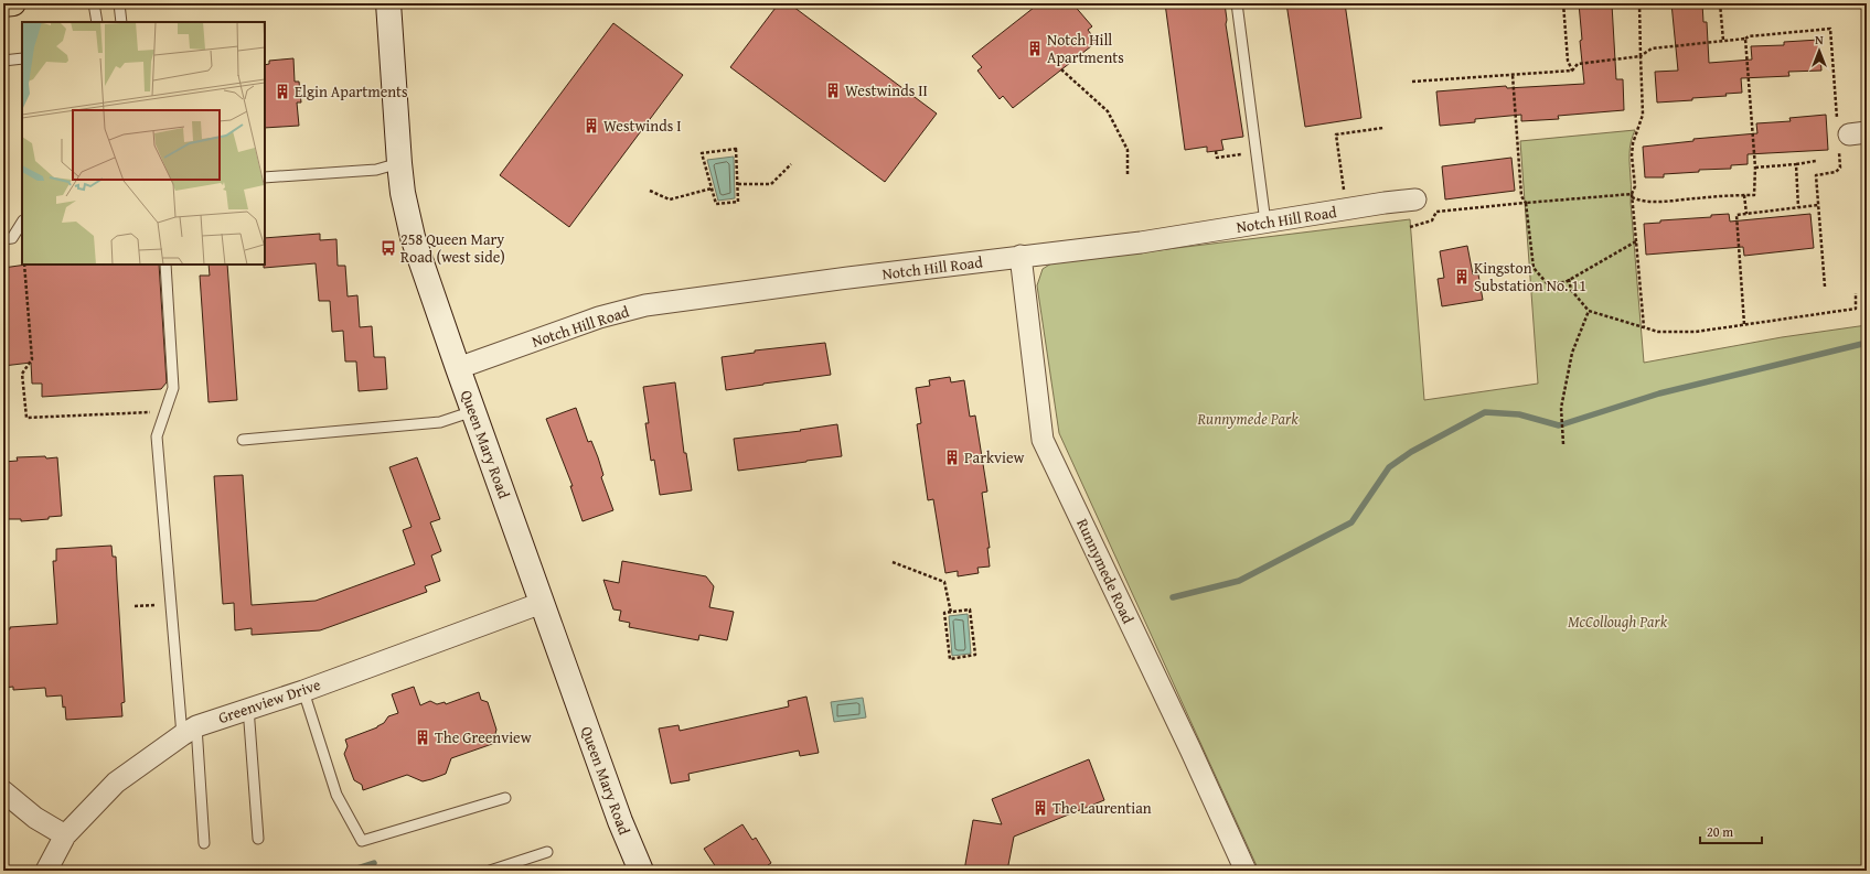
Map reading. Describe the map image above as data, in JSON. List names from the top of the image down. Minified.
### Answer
{"streets":{"street":["Notch Hill Road","Queen Mary Road","Runnymede Road","Greenview Drive"]},"crossings":[["Notch Hill Road","Queen Mary Road"],["Notch Hill Road","Runnymede Road"],["Queen Mary Road","Greenview Drive"]],"parks":["Runnymede Park","McCollough Park"],"places":{"building":["Notch Hill Apartments","Westwinds II","Elgin Apartments","Westwinds I","Kingston Substation No. 11","Parkview","The Greenview","The Laurentian"],"bus stop":["258 Queen Mary Road (west side)"]},"scale_bar":"20 m","north":"top"}
